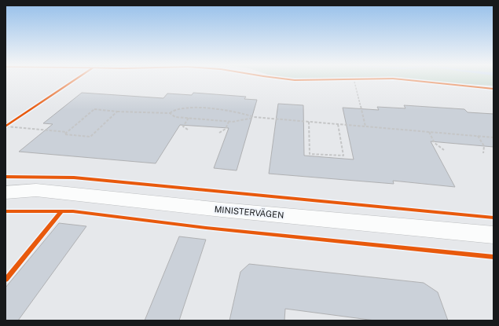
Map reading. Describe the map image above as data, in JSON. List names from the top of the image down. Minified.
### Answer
{"streets":{"street":["MINISTERVÄGEN"]}}
